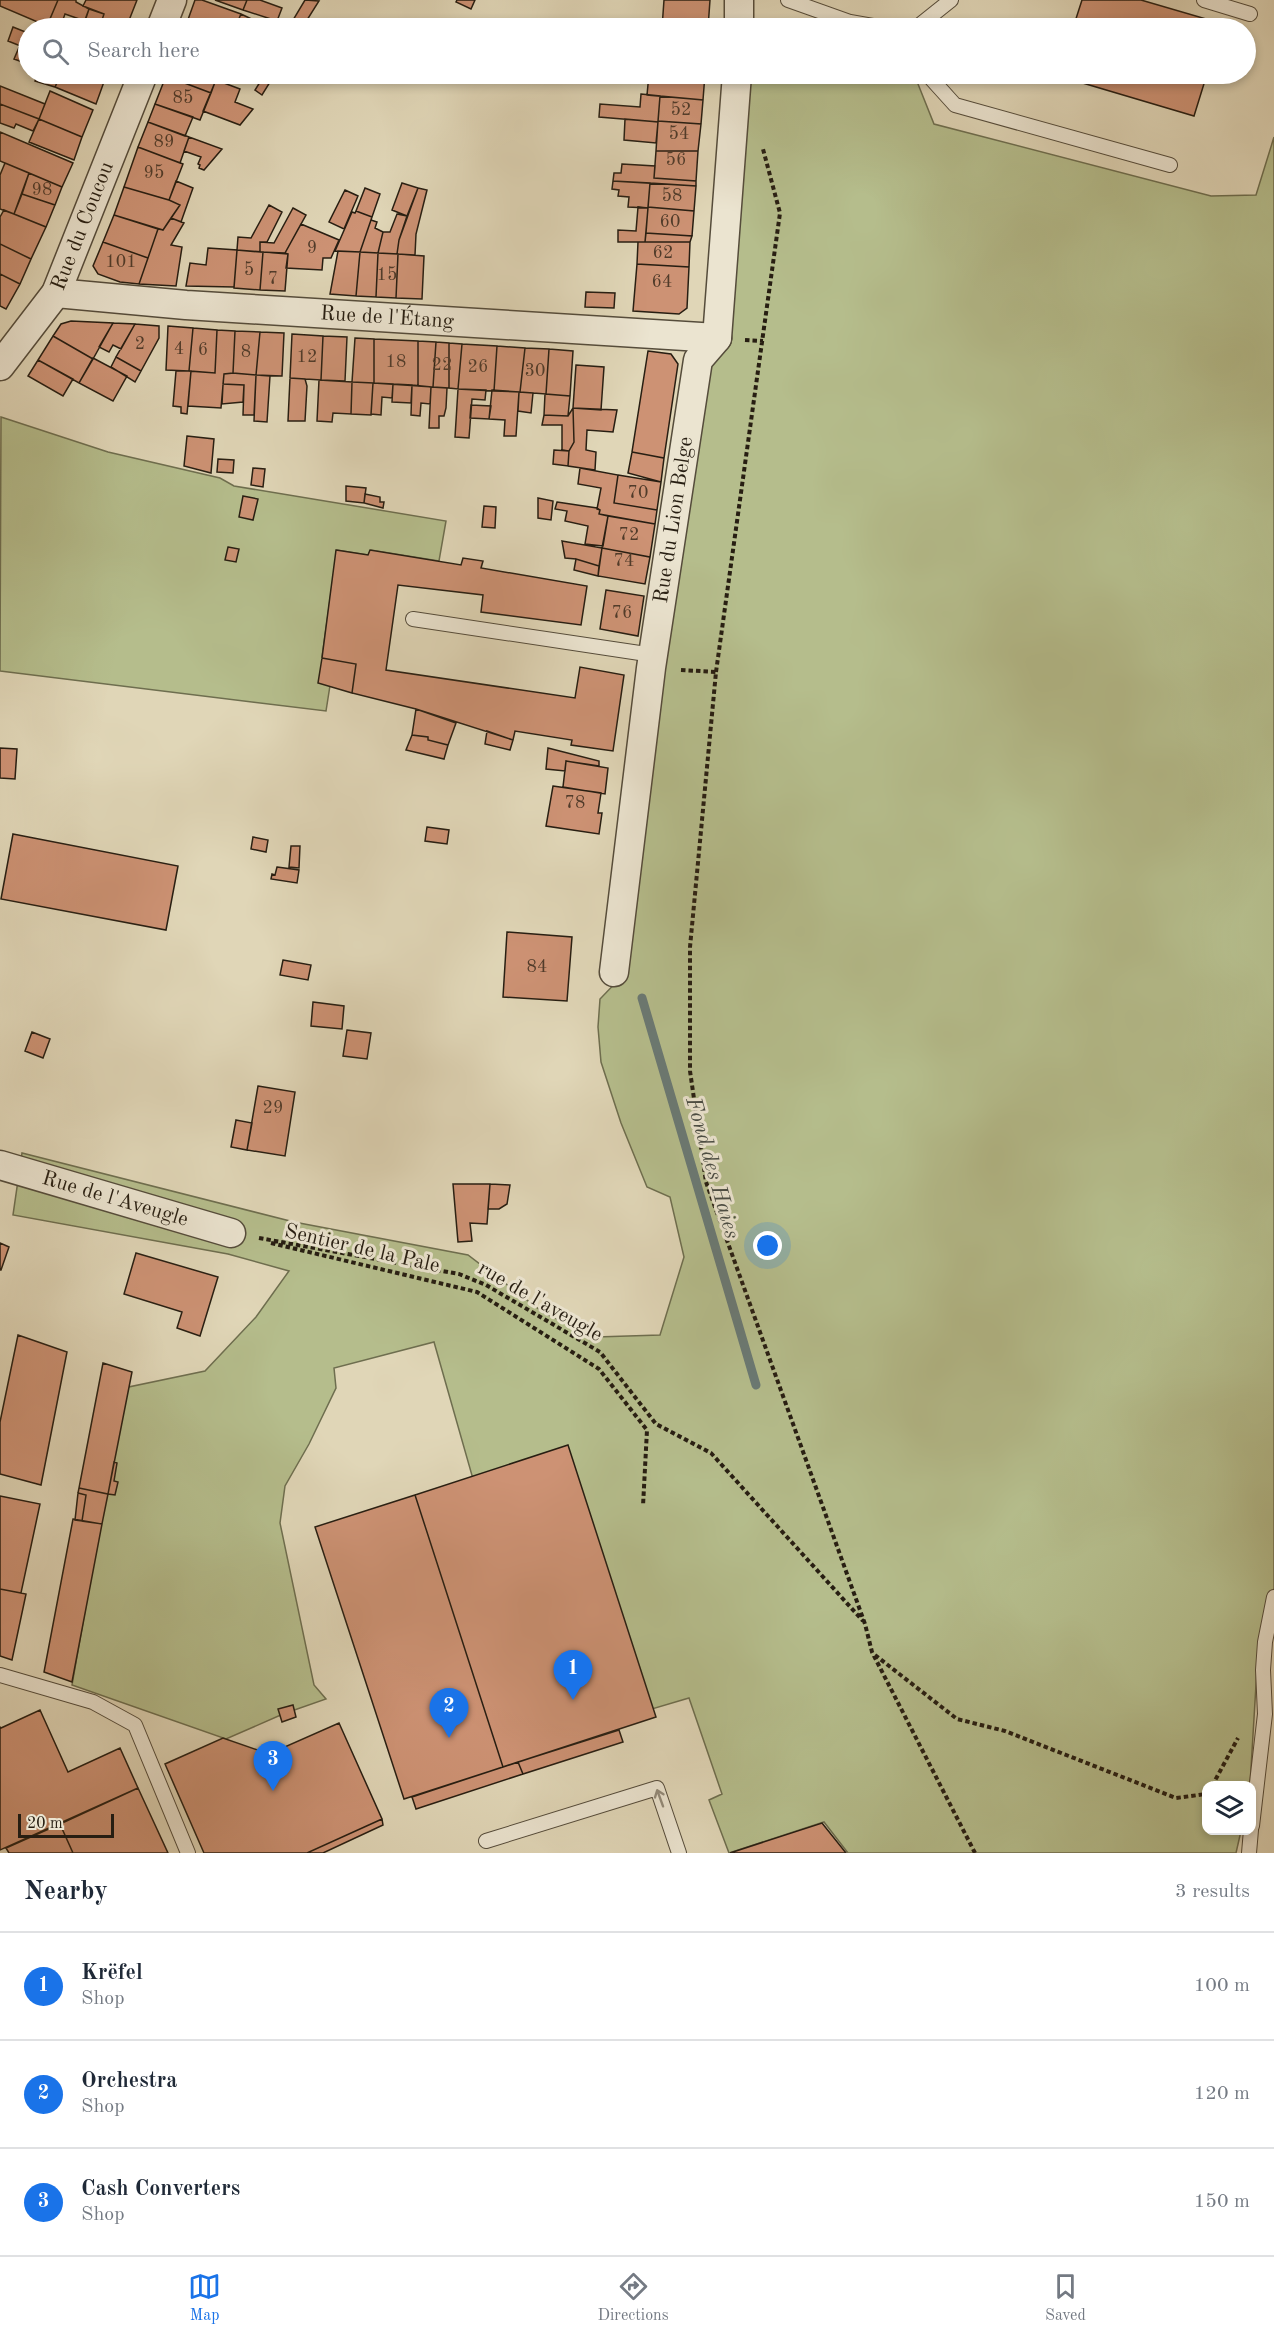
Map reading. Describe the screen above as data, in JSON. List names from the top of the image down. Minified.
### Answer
{"streets":{"street":["Rue du Coucou","Rue de l'Étang","Rue du Lion Belge","Rue de l'Aveugle"],"path":["Sentier de la Pale","rue de l'aveugle"]},"crossings":[["Rue du Coucou","Rue de l'Étang"],["Rue de l'Étang","Rue du Lion Belge"],["Rue de l'Aveugle","Sentier de la Pale"],["Rue de l'Aveugle","rue de l'aveugle"],["Sentier de la Pale","rue de l'aveugle"]],"water":["Fond des Haies"],"house_numbers":["85","52","54","89","56","95","98","58","60","9","62","101","5","15","7","64","2","4","6","8","12","18","22","26","30","70","72","74","76","78","84","29"],"scale_bar":"20 m","page":{"search":"Search here","pins":["1","2","3"],"scale":"20 m","heading":["Nearby","3 results"],"list":[{"mark":"1","name":"Krëfel","note":"Shop","value":"100 m"},{"mark":"2","name":"Orchestra","note":"Shop","value":"120 m"},{"mark":"3","name":"Cash Converters","note":"Shop","value":"150 m"}],"nav":["Map","Directions","Saved"]}}
